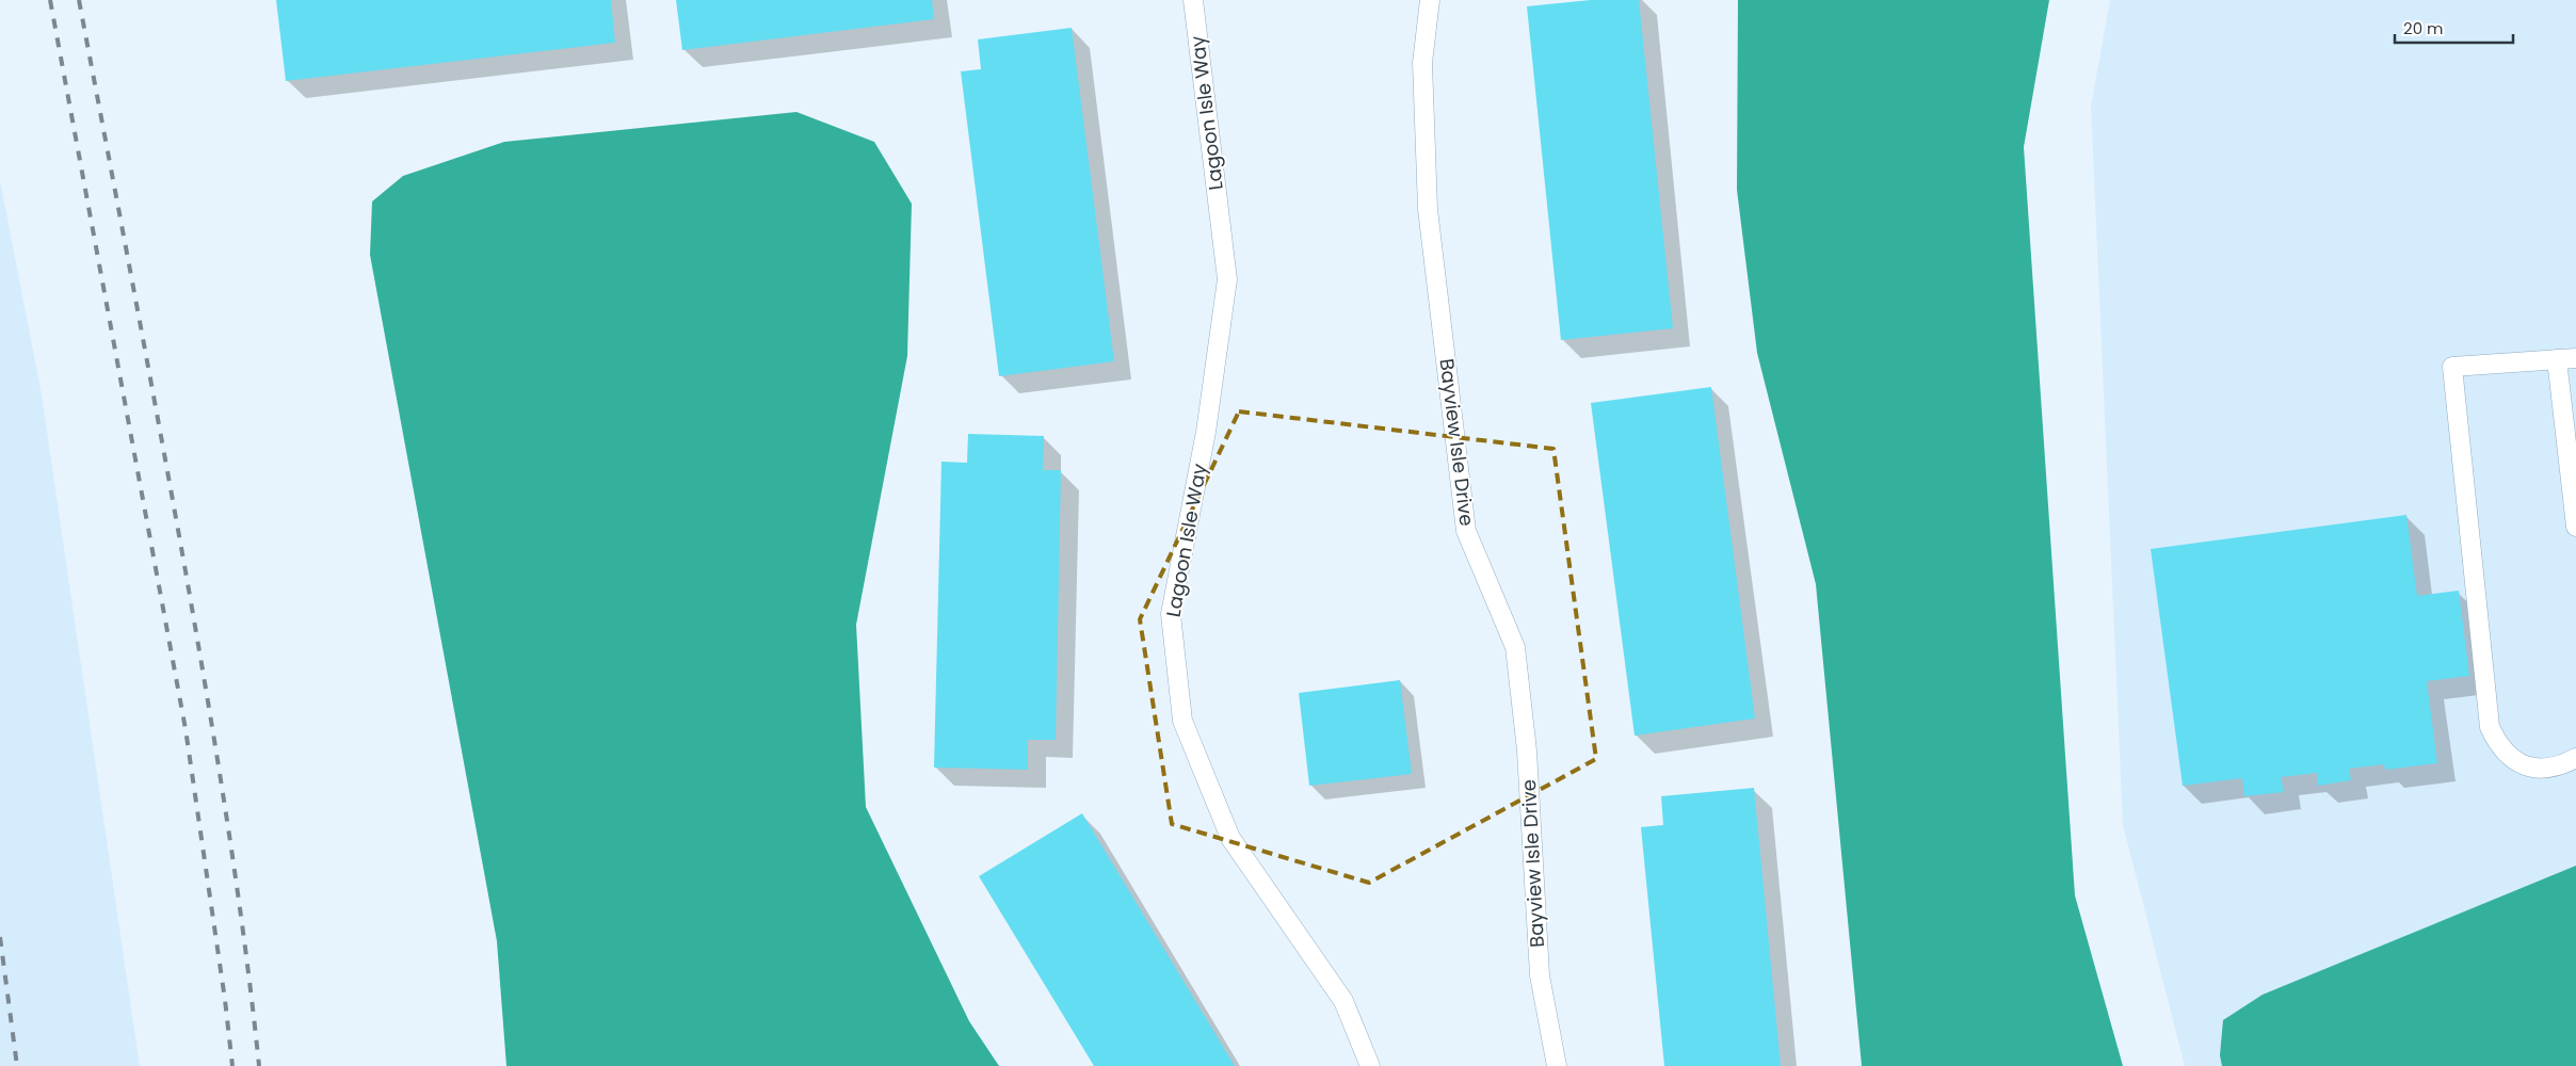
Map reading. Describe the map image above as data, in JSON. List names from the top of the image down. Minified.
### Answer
{"streets":{"lane":["Lagoon Isle Way","Bayview Isle Drive"]},"scale_bar":"20 m"}
